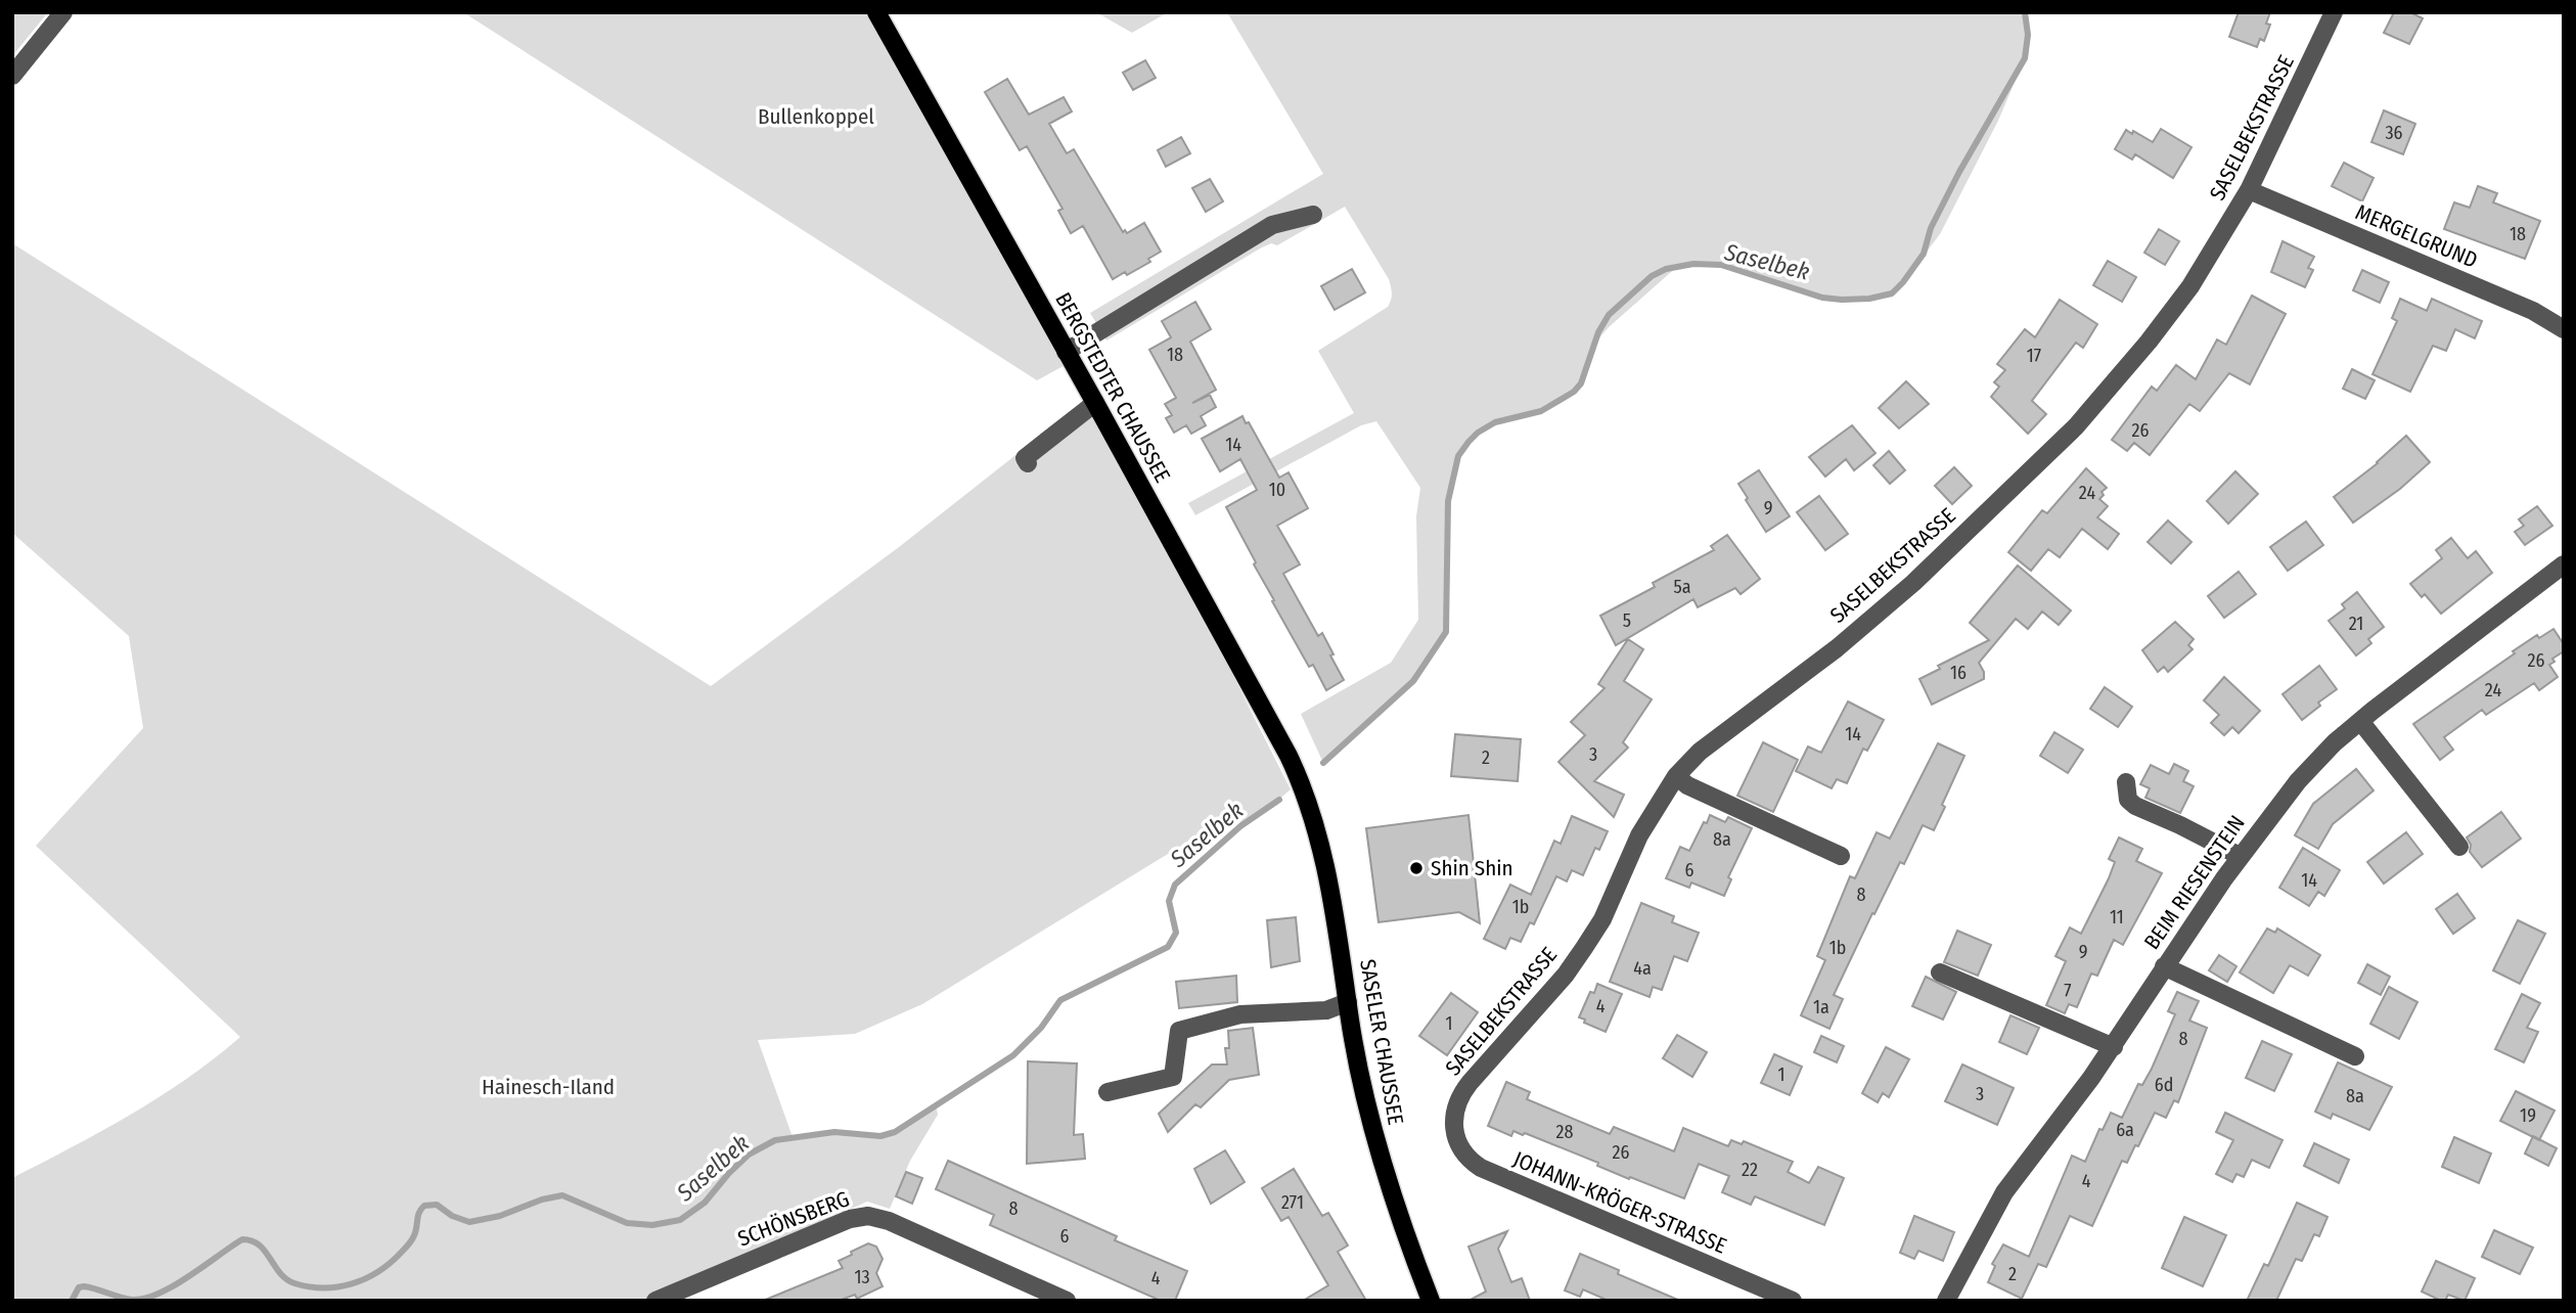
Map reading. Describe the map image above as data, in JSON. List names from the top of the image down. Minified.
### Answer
{"streets":{"main road":["BERGSTEDTER CHAUSSEE","SASELER CHAUSSEE"],"street":["SASELBEKSTRASSE","MERGELGRUND","BEIM RIESENSTEIN","JOHANN-KRÖGER-STRASSE","SCHÖNSBERG"]},"crossings":[["SASELBEKSTRASSE","MERGELGRUND"],["SASELBEKSTRASSE","JOHANN-KRÖGER-STRASSE"],["BERGSTEDTER CHAUSSEE","SASELER CHAUSSEE"]],"water":["Saselbek"],"parks":["Bullenkoppel","Hainesch-Iland"],"places":["Shin Shin"],"house_numbers":["36","18","18","17","26","14","10","24","9","5a","5","21","26","16","24","14","3","2","8a","6","14","8","1b","11","1b","9","4a","7","4","1a","1","8","1","6d","3","8a","19","6a","28","26","22","4","271","8","6","2","13","4"]}
